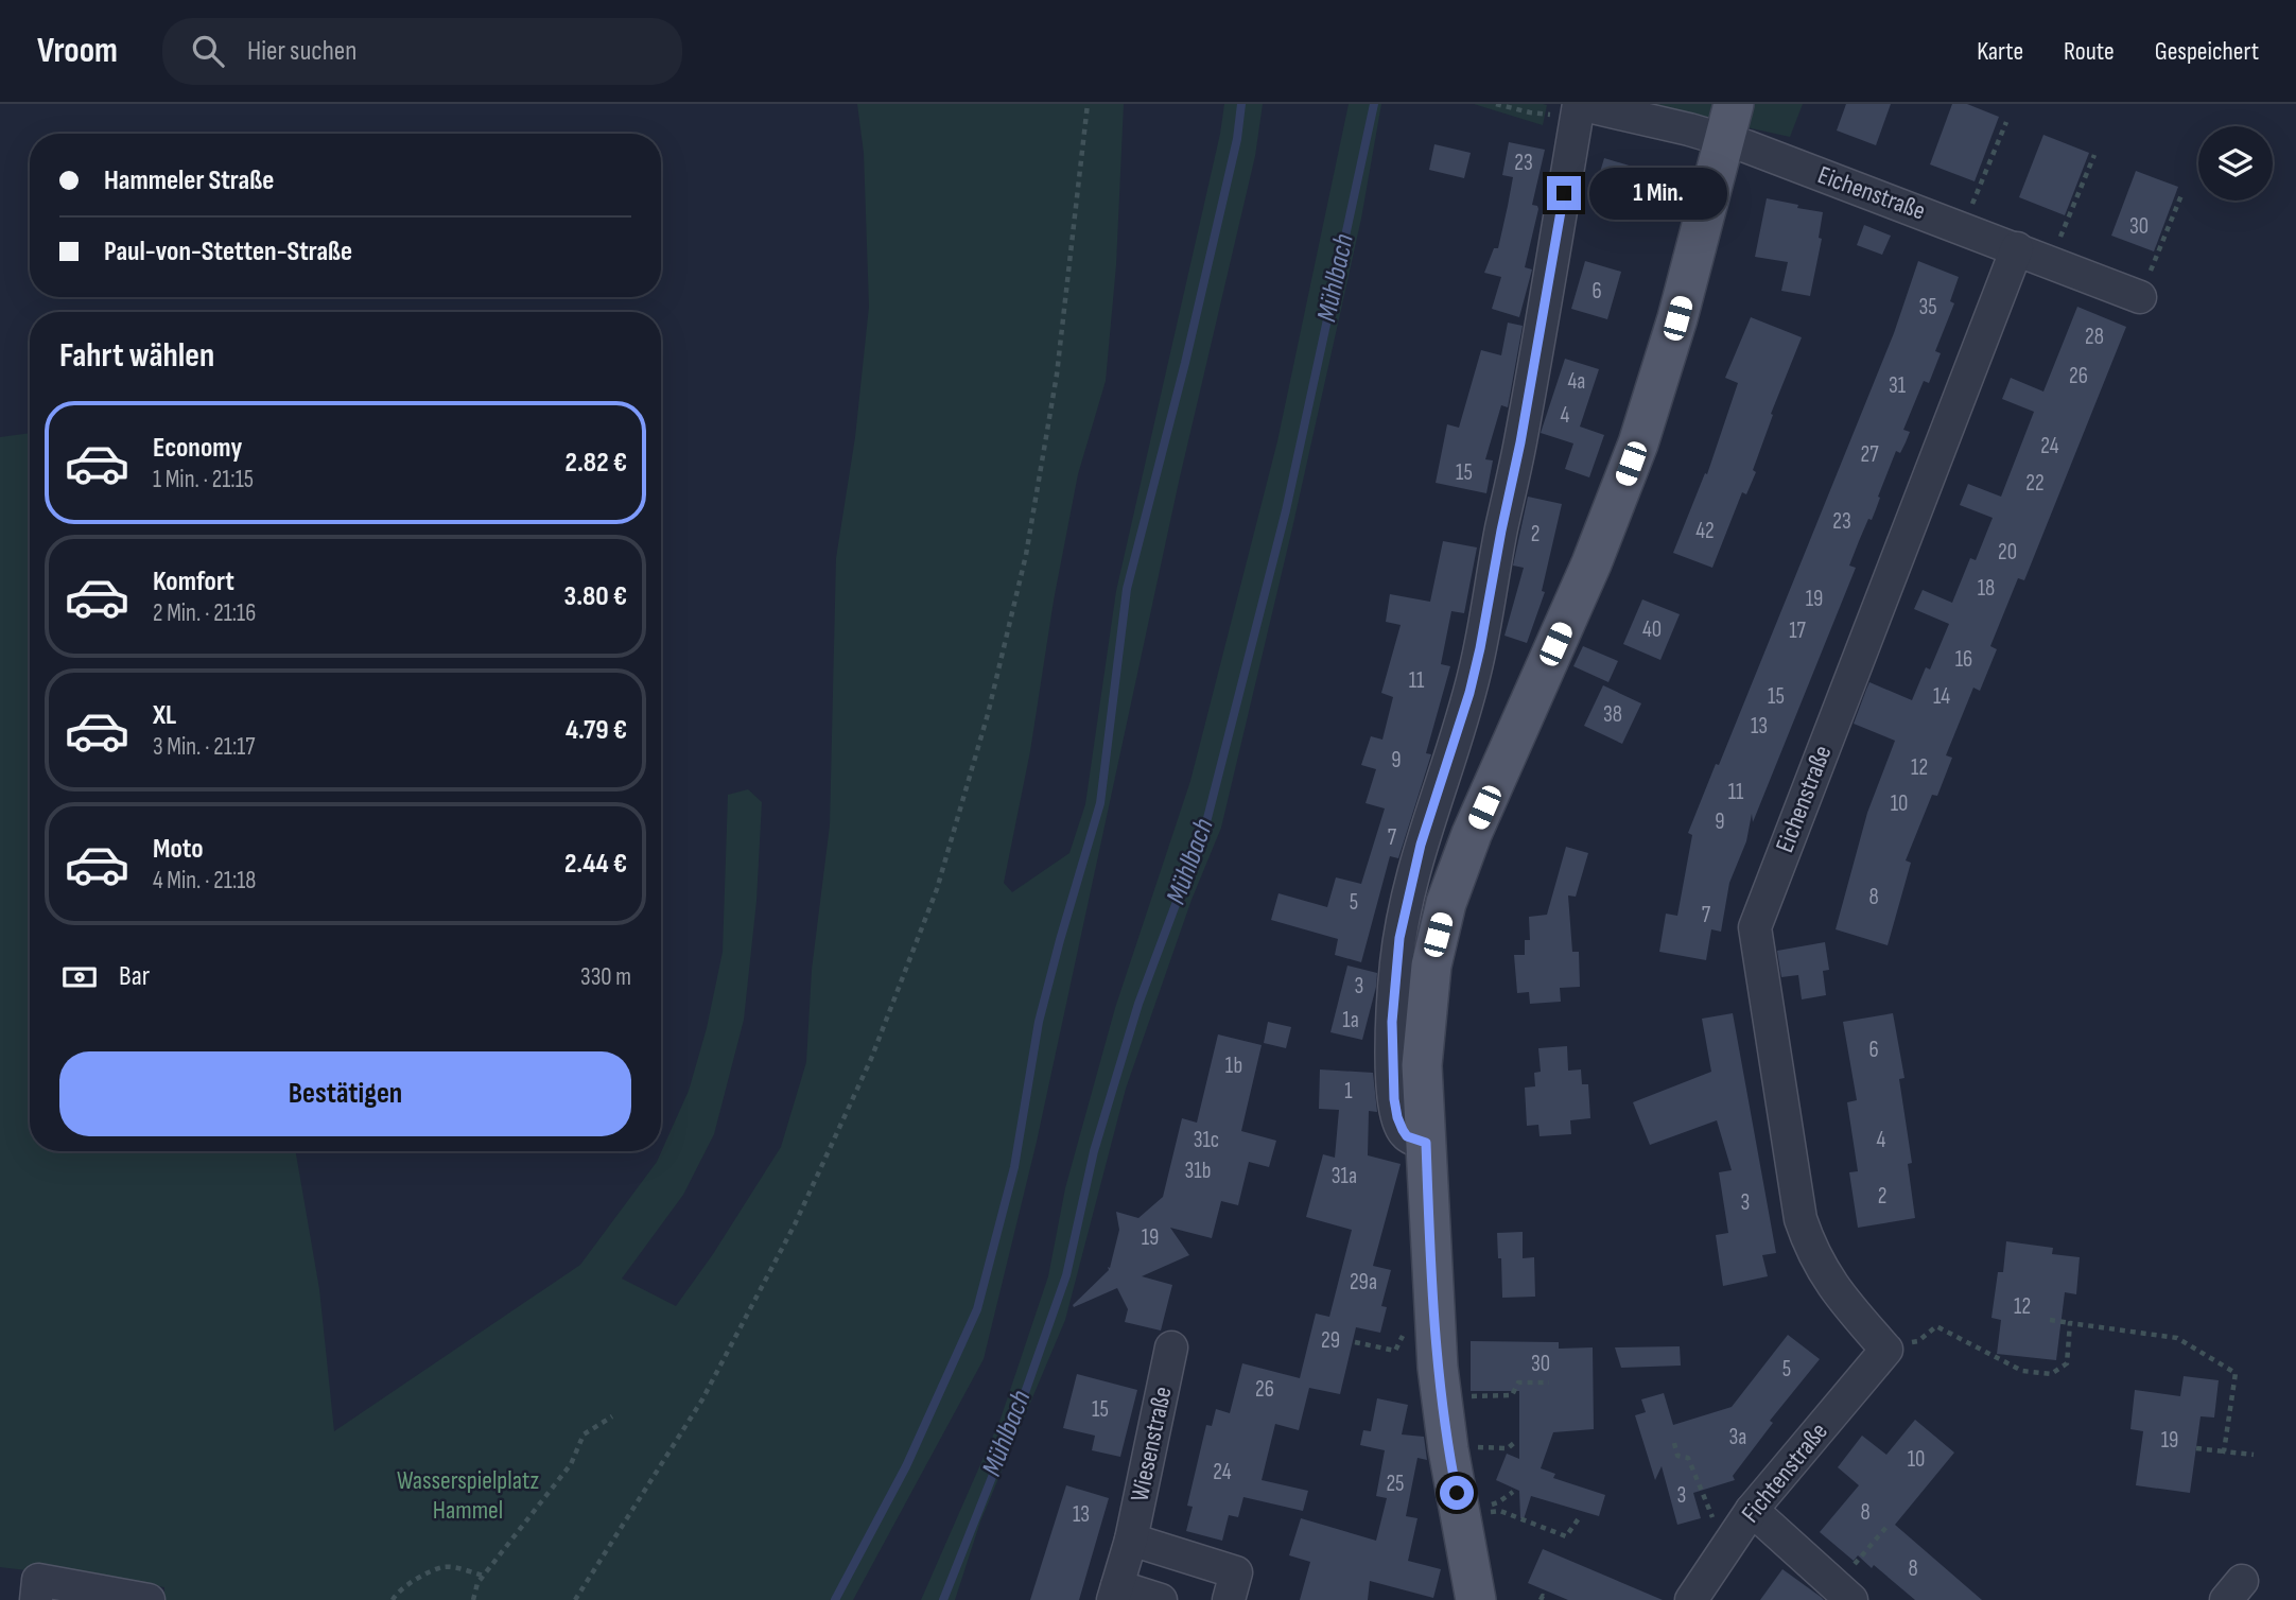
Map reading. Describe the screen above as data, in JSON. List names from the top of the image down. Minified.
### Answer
{"streets":{"street":["Eichenstraße","Wiesenstraße","Fichtenstraße"]},"crossings":[["Eichenstraße","Fichtenstraße"]],"water":["Mühlbach"],"parks":["Wasserspielplatz Hammel"],"house_numbers":["23","30","6","35","28","26","4a","31","4","24","27","15","22","23","42","2","20","18","19","40","17","16","11","15","14","38","13","9","12","11","10","9","7","8","5","7","3","1a","6","1b","1","31c","4","31b","31a","2","3","19","29a","12","29","30","5","26","15","3a","19","10","24","25","3","8","13","8"],"page":{"header":"Vroom","search":"Hier suchen","nav":["Karte","Route","Gespeichert"],"banner":["Hammeler Straße","Paul-von-Stetten-Straße"],"bubble":"1 Min.","heading":"Fahrt wählen","list":[{"name":"Economy","note":"1 Min. · 21:15","value":"2.82 €"},{"name":"Komfort","note":"2 Min. · 21:16","value":"3.80 €"},{"name":"XL","note":"3 Min. · 21:17","value":"4.79 €"},{"name":"Moto","note":"4 Min. · 21:18","value":"2.44 €"}],"pay":["Bar","330 m"],"buttons":"Bestätigen"}}
